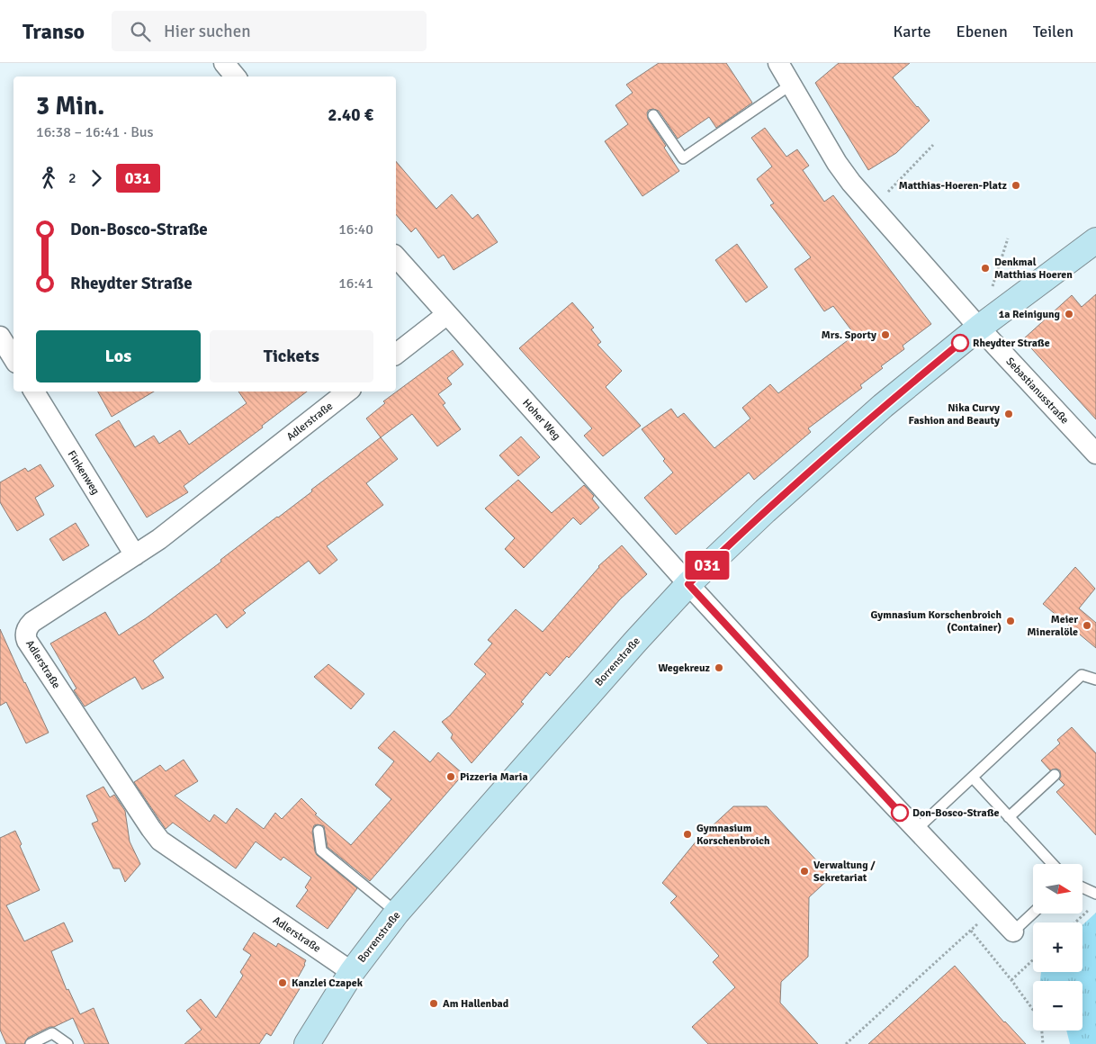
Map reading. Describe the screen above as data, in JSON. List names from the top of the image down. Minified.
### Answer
{"streets":{"main road":["Borrenstraße"],"street":["Sebastianusstraße","Hoher Weg","Adlerstraße","Finkenweg"]},"crossings":[["Sebastianusstraße","Borrenstraße"],["Hoher Weg","Borrenstraße"],["Adlerstraße","Finkenweg"],["Adlerstraße","Borrenstraße"]],"places":["Matthias-Hoeren-Platz","Denkmal Matthias Hoeren","1a Reinigung","Mrs. Sporty","Rheydter Straße","Nika Curvy Fashion and Beauty","Gymnasium Korschenbroich (Container)","Meier Mineralöle","Wegekreuz","Pizzeria Maria","Don-Bosco-Straße","Gymnasium Korschenbroich","Verwaltung / Sekretariat","Kanzlei Czapek","Am Hallenbad"],"lines":["bus line 031"],"north":"right","page":{"header":"Transo","search":"Hier suchen","nav":["Karte","Ebenen","Teilen"],"on_map":"031","heading":["3 Min.","16:38 – 16:41 · Bus","2.40 €"],"legs":["2","031"],"list":[{"name":"Don-Bosco-Straße","value":"16:40"},{"name":"Rheydter Straße","value":"16:41"}],"buttons":["Los","Tickets"],"map_buttons":["+","−"]}}
